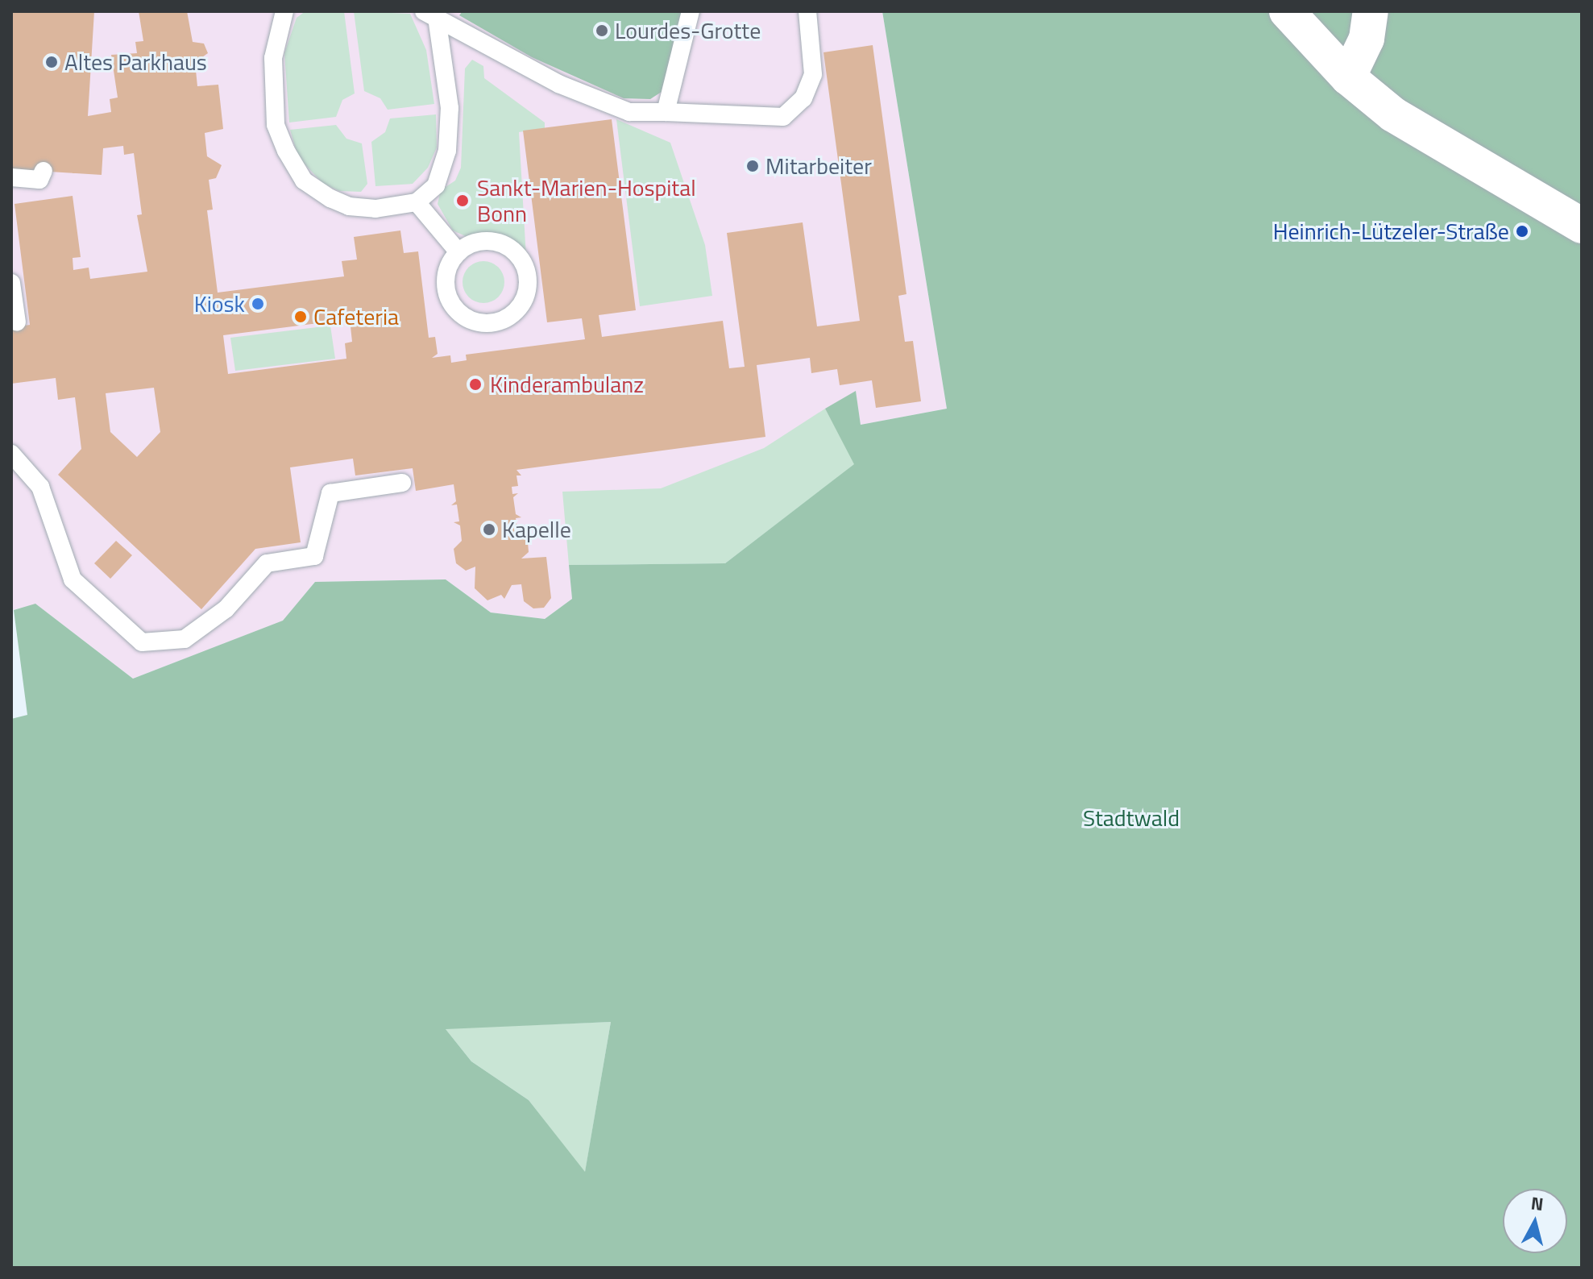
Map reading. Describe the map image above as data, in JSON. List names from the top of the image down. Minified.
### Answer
{"parks":["Stadtwald"],"places":["Lourdes-Grotte","Altes Parkhaus","Mitarbeiter","Sankt-Marien-Hospital Bonn","Heinrich-Lützeler-Straße","Kiosk","Cafeteria","Kinderambulanz","Kapelle"],"north":"top"}
